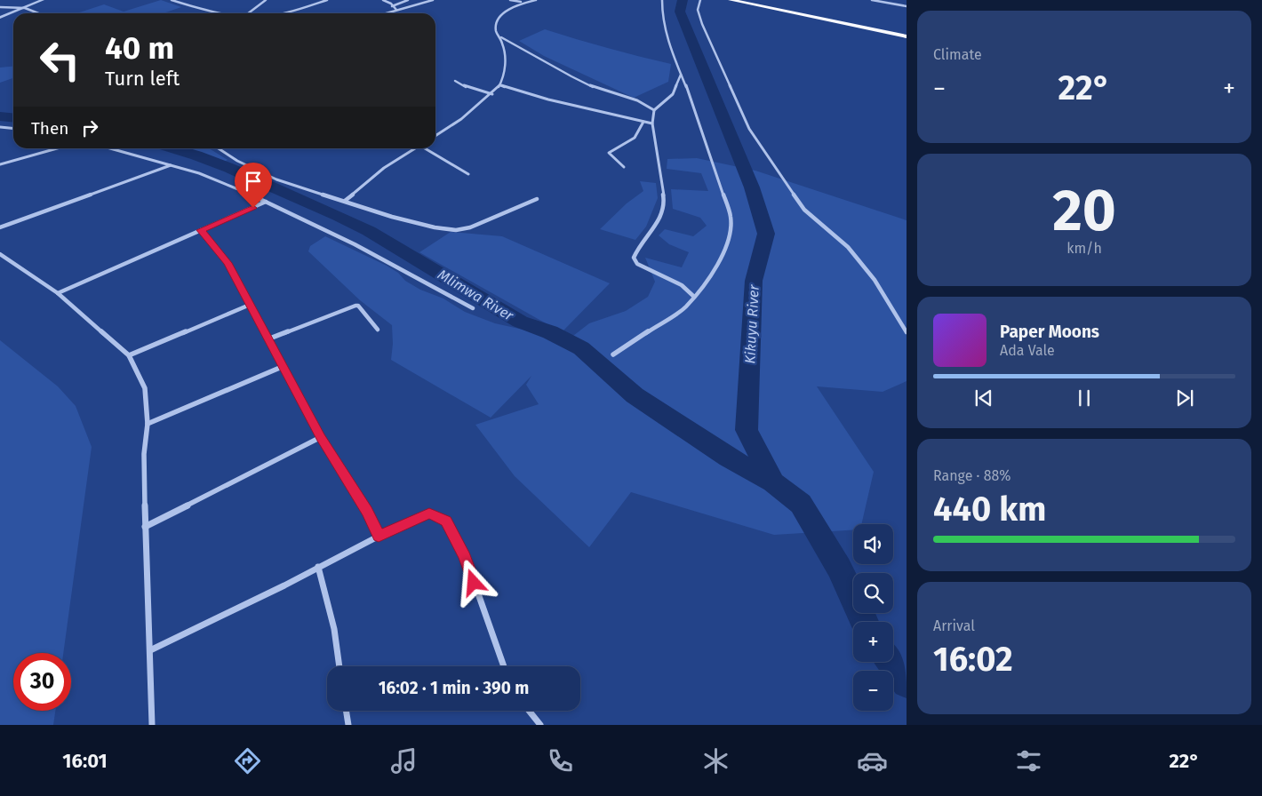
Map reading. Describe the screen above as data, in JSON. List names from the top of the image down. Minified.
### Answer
{"water":["Mlimwa River","Kikuyu River"],"page":{"tile":["Climate",["20","km/h"],["Range · 88%","440 km"],["Arrival","16:02"]],"turn":["40 m","Turn left"],"heat":["−","22°","+"],"then":"Then","song":["Paper Moons","Ada Vale"],"map_buttons":["+","−"],"limit":"30","trip":"16:02 · 1 min · 390 m","tabs":["16:01","22°"]}}
